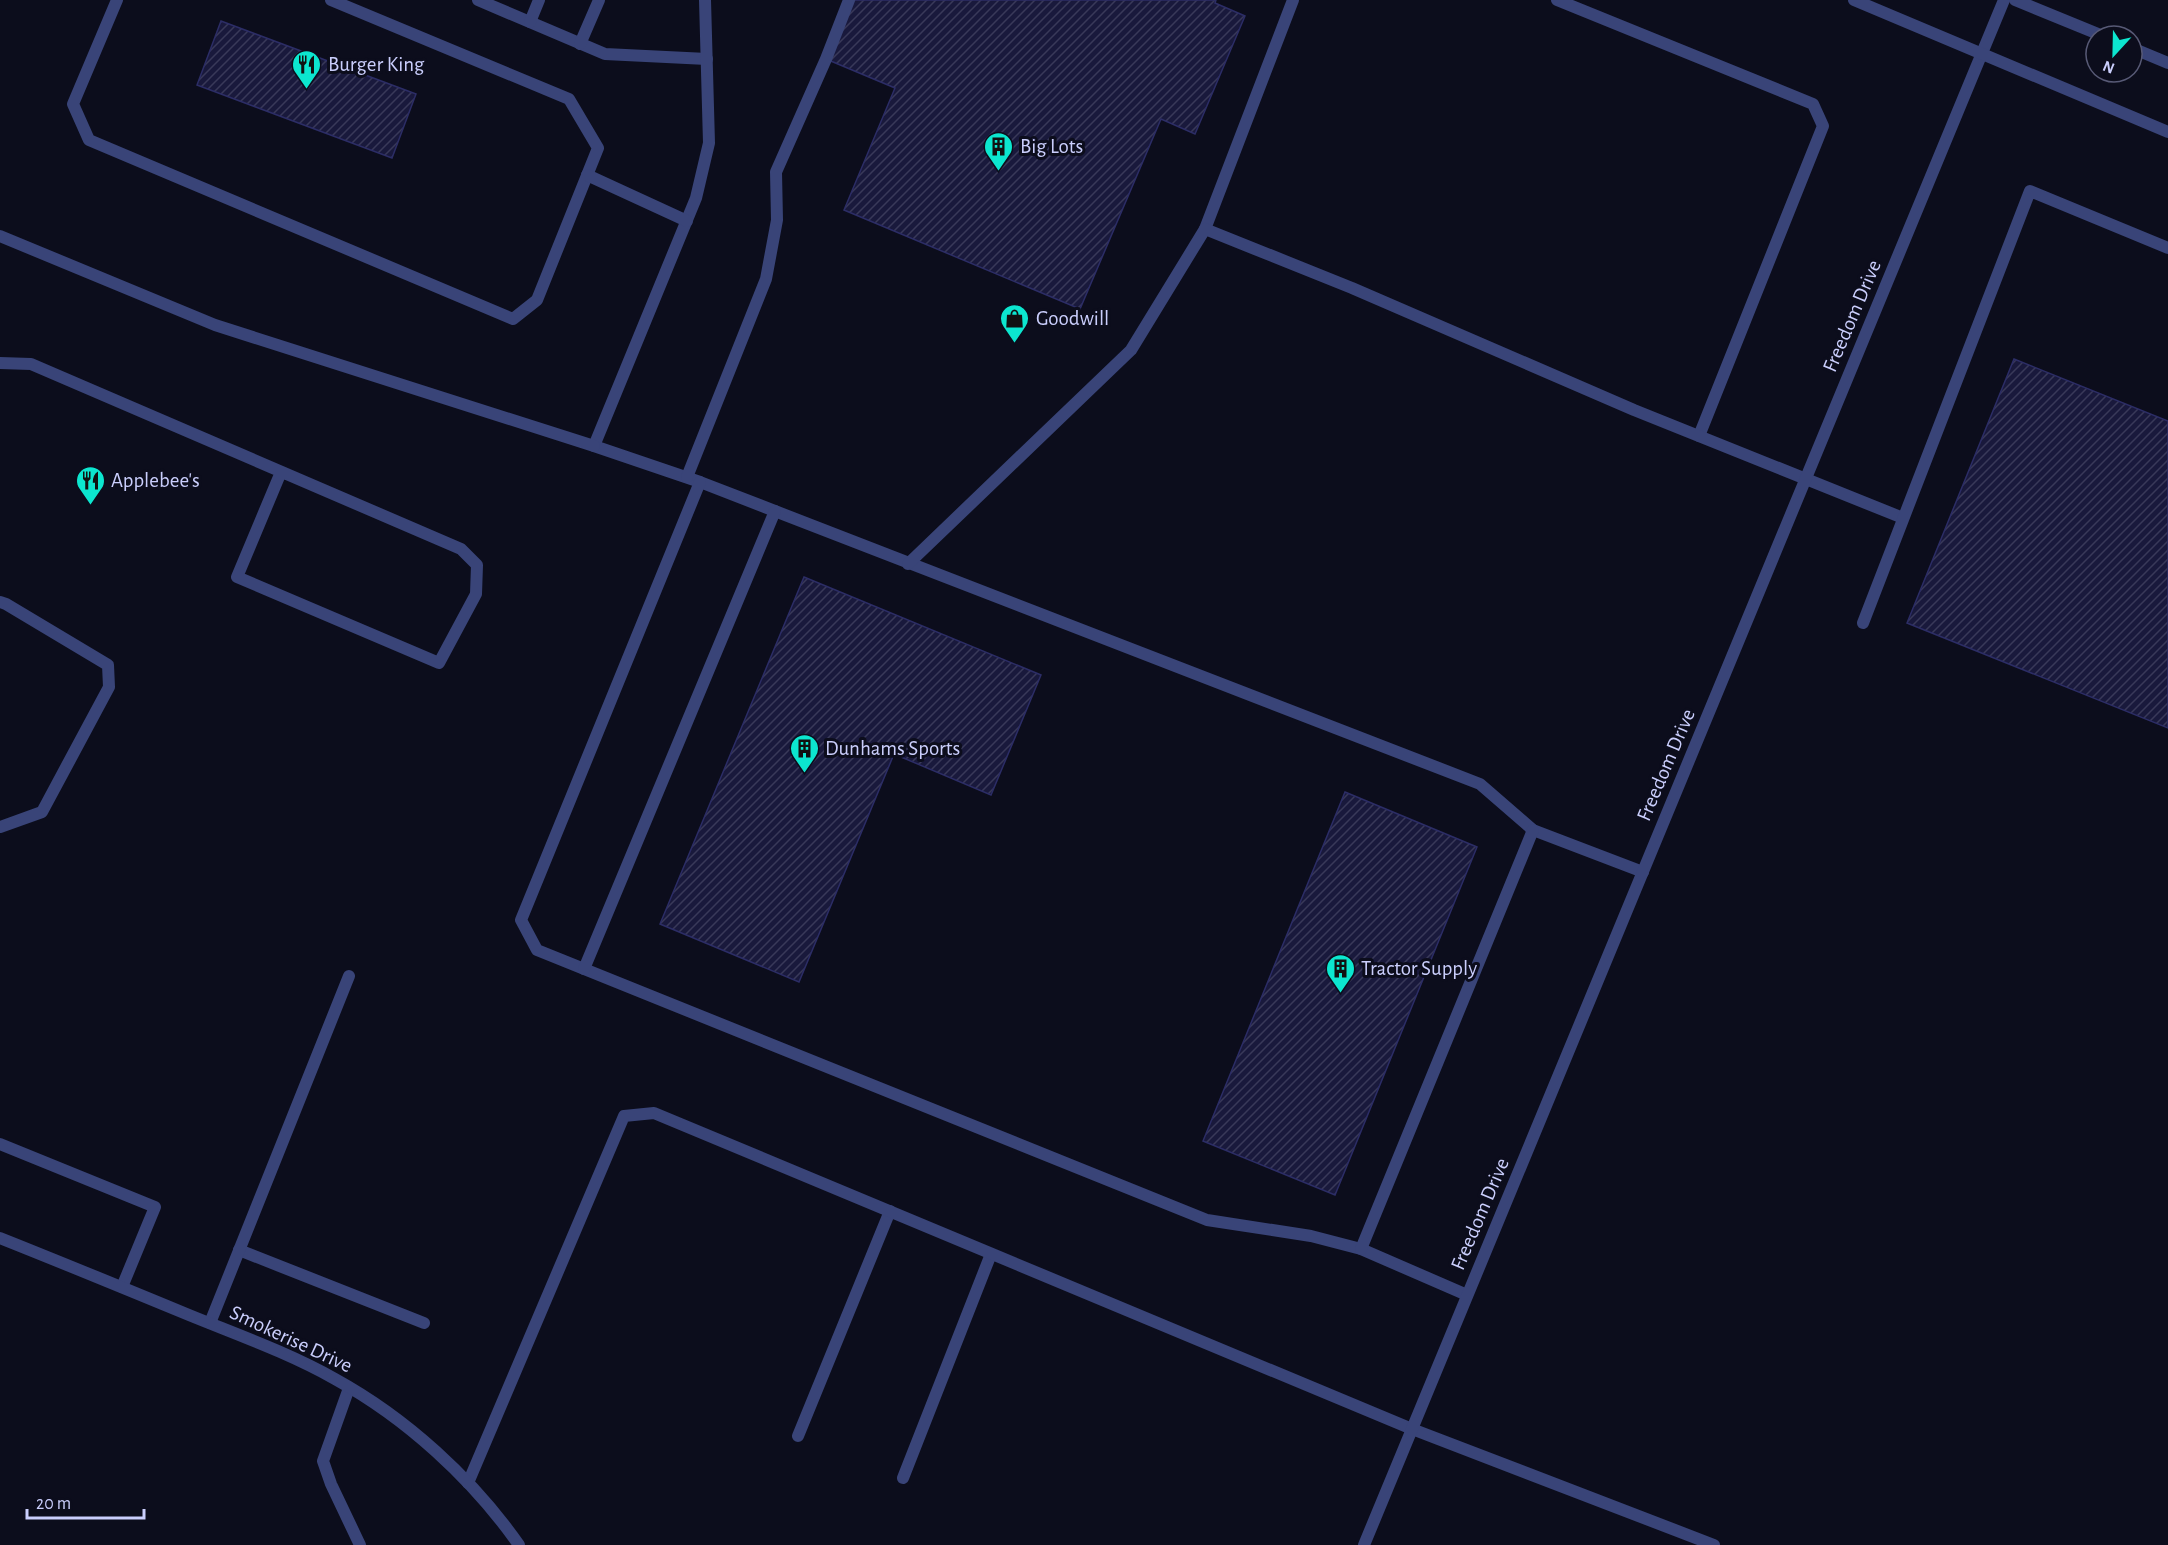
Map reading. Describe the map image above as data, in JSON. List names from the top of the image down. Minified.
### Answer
{"streets":{"street":["Freedom Drive","Smokerise Drive"]},"places":{"restaurant":["Burger King","Applebee's"],"building":["Big Lots","Dunhams Sports","Tractor Supply"],"shop":["Goodwill"]},"scale_bar":"20 m","north":"bottom"}
